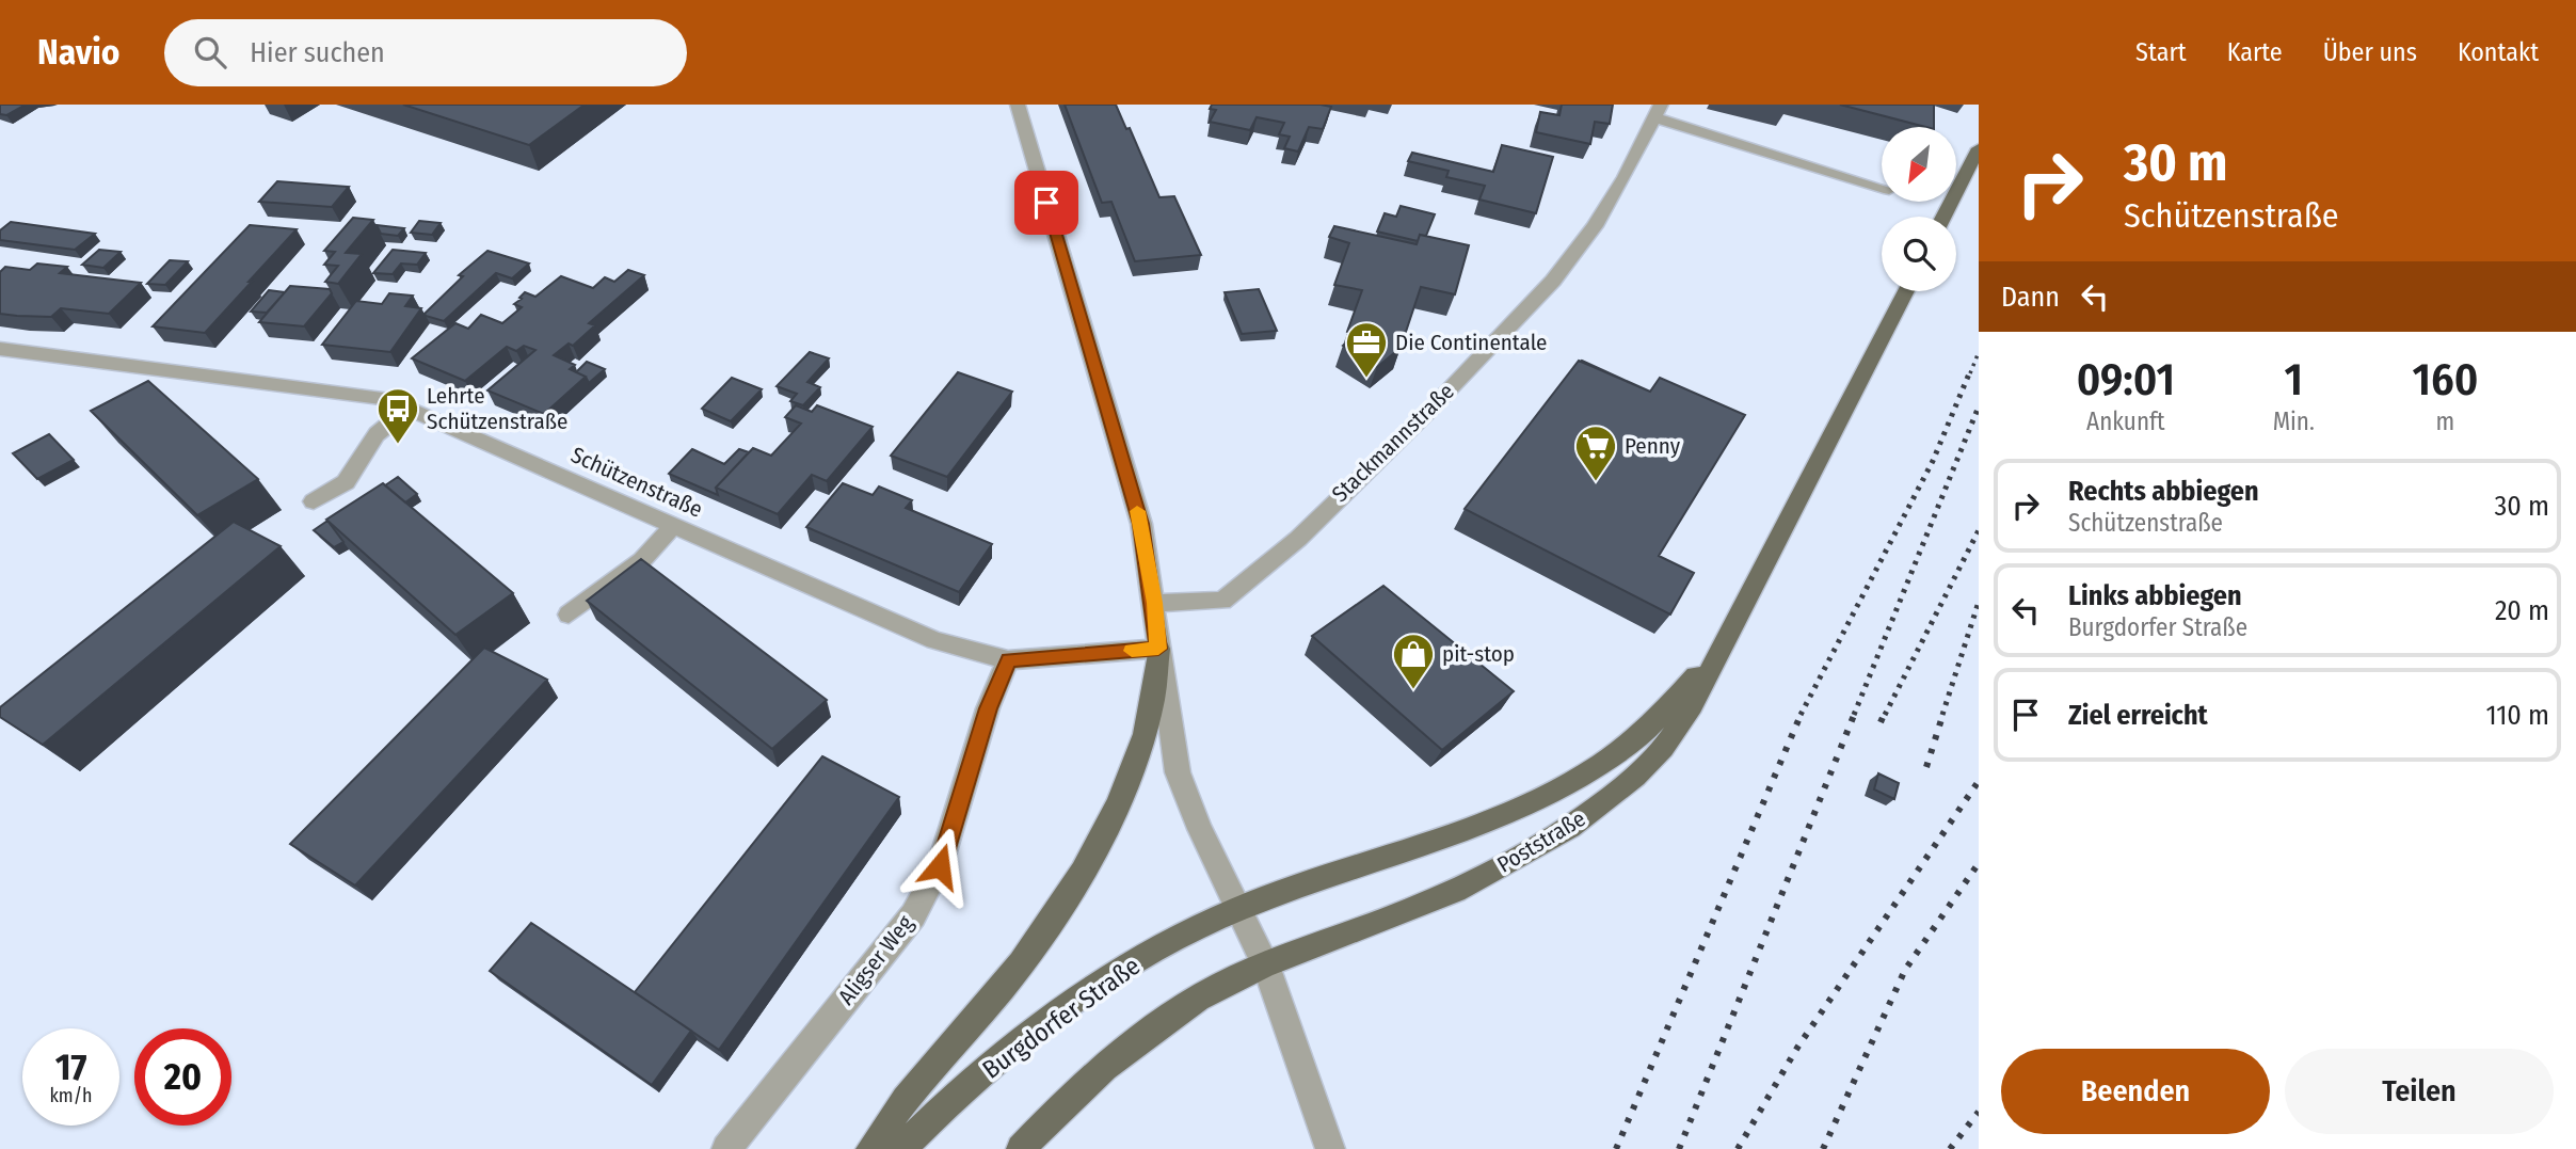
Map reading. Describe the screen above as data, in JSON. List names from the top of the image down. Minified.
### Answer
{"streets":{"main road":["Poststraße","Burgdorfer Straße"],"street":["Stackmannstraße","Schützenstraße","Aligser Weg"]},"crossings":[["Schützenstraße","Aligser Weg"],["Poststraße","Burgdorfer Straße"]],"places":{"office":["Die Continentale"],"bus stop":["Lehrte Schützenstraße"],"supermarket":["Penny"],"shop":["pit-stop"]},"north":"bottom left","page":{"header":"Navio","search":"Hier suchen","nav":["Start","Karte","Über uns","Kontakt"],"turn":["30 m","Schützenstraße"],"then":"Dann","eta":["09:01","Ankunft","1","Min.","160","m"],"list":[{"name":"Rechts abbiegen","note":"Schützenstraße","value":"30 m"},{"name":"Links abbiegen","note":"Burgdorfer Straße","value":"20 m"},{"name":"Ziel erreicht","value":"110 m"}],"speed":"17 km/h","limit":"20","buttons":["Beenden","Teilen"]}}
